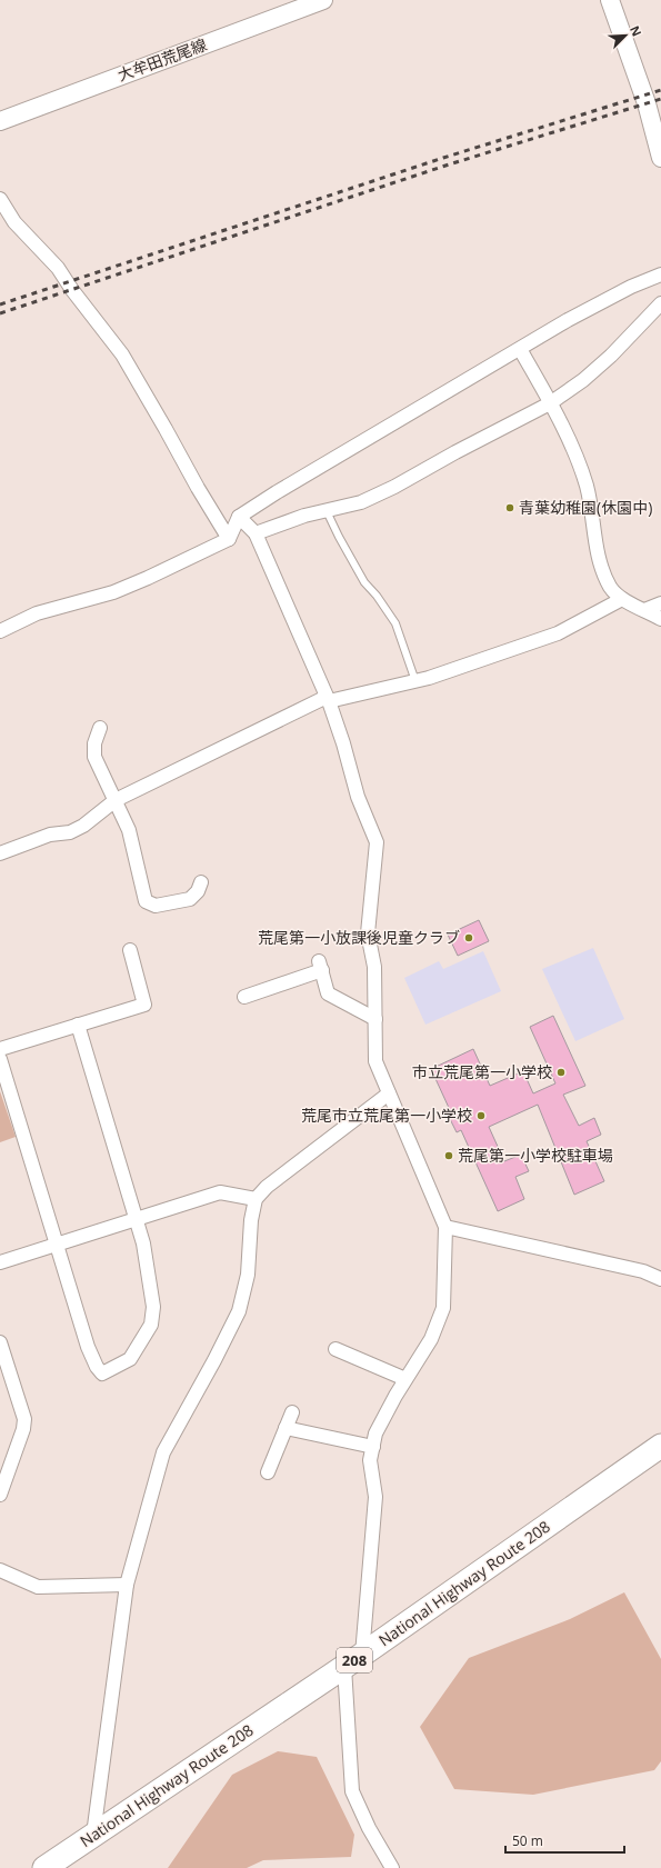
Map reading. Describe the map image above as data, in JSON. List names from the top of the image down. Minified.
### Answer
{"streets":{"highway":["National Highway Route 208","208"],"main road":["大牟田荒尾線"]},"places":["青葉幼稚園(休園中)","荒尾第一小放課後児童クラブ","市立荒尾第一小学校","荒尾市立荒尾第一小学校","荒尾第一小学校駐車場"],"scale_bar":"50 m","north":"top right"}
